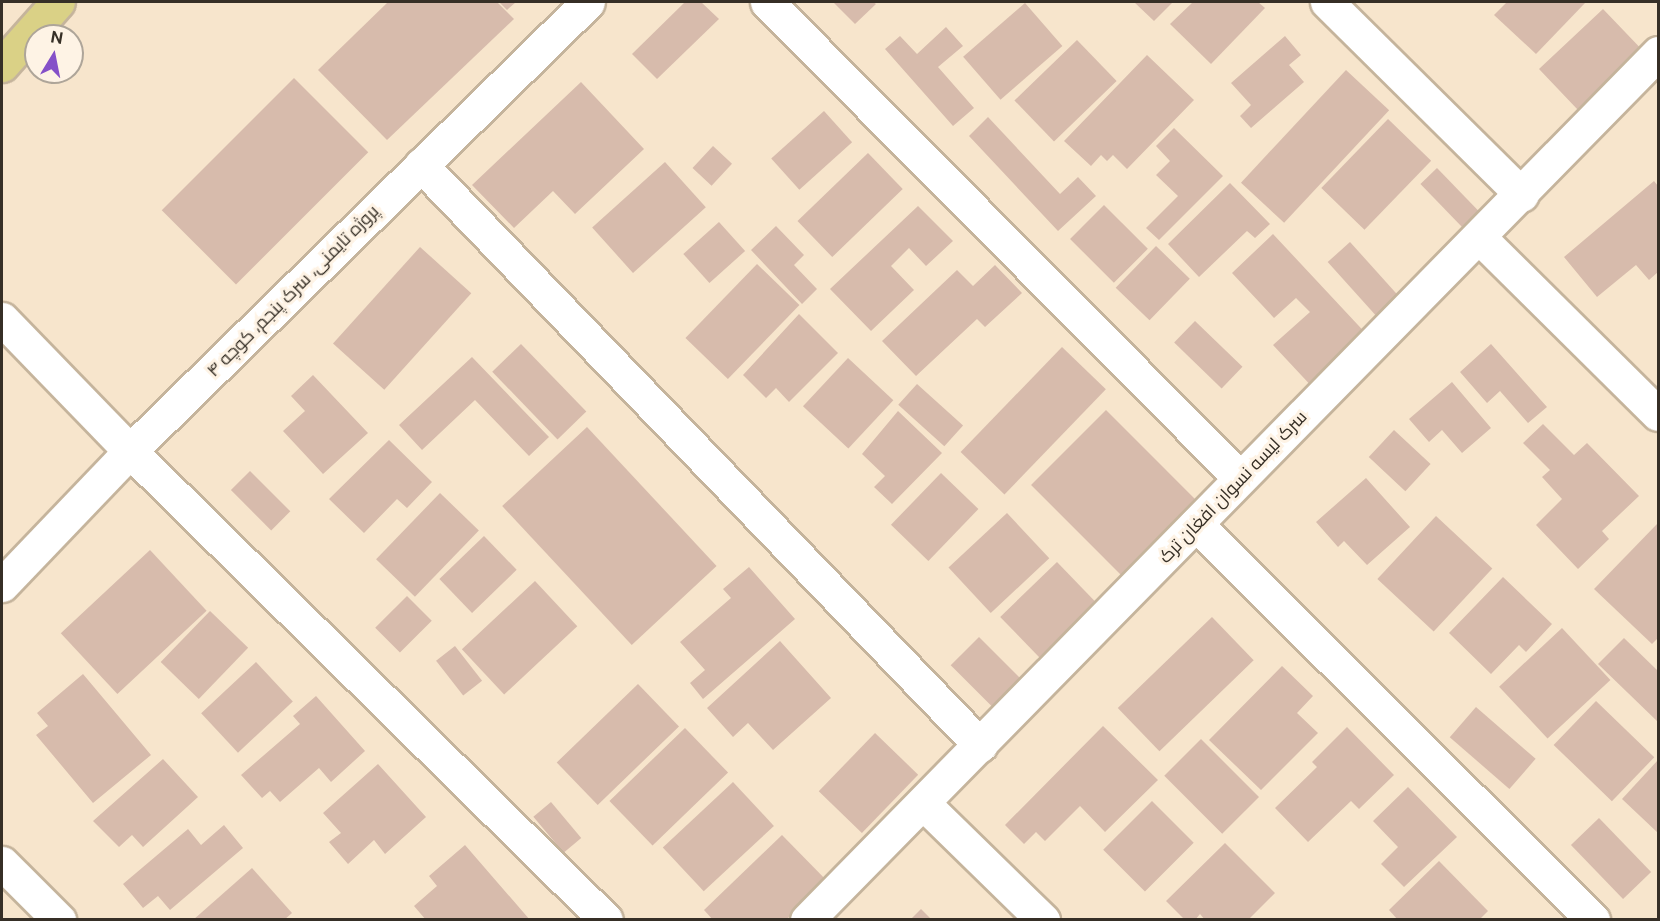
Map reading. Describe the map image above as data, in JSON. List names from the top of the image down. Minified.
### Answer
{"streets":{"street":["پروژه تایمنی، سرک پنجم، کوچه ۴","سرک لیسه نسوان افغان‌ ترک"]},"north":"top"}
